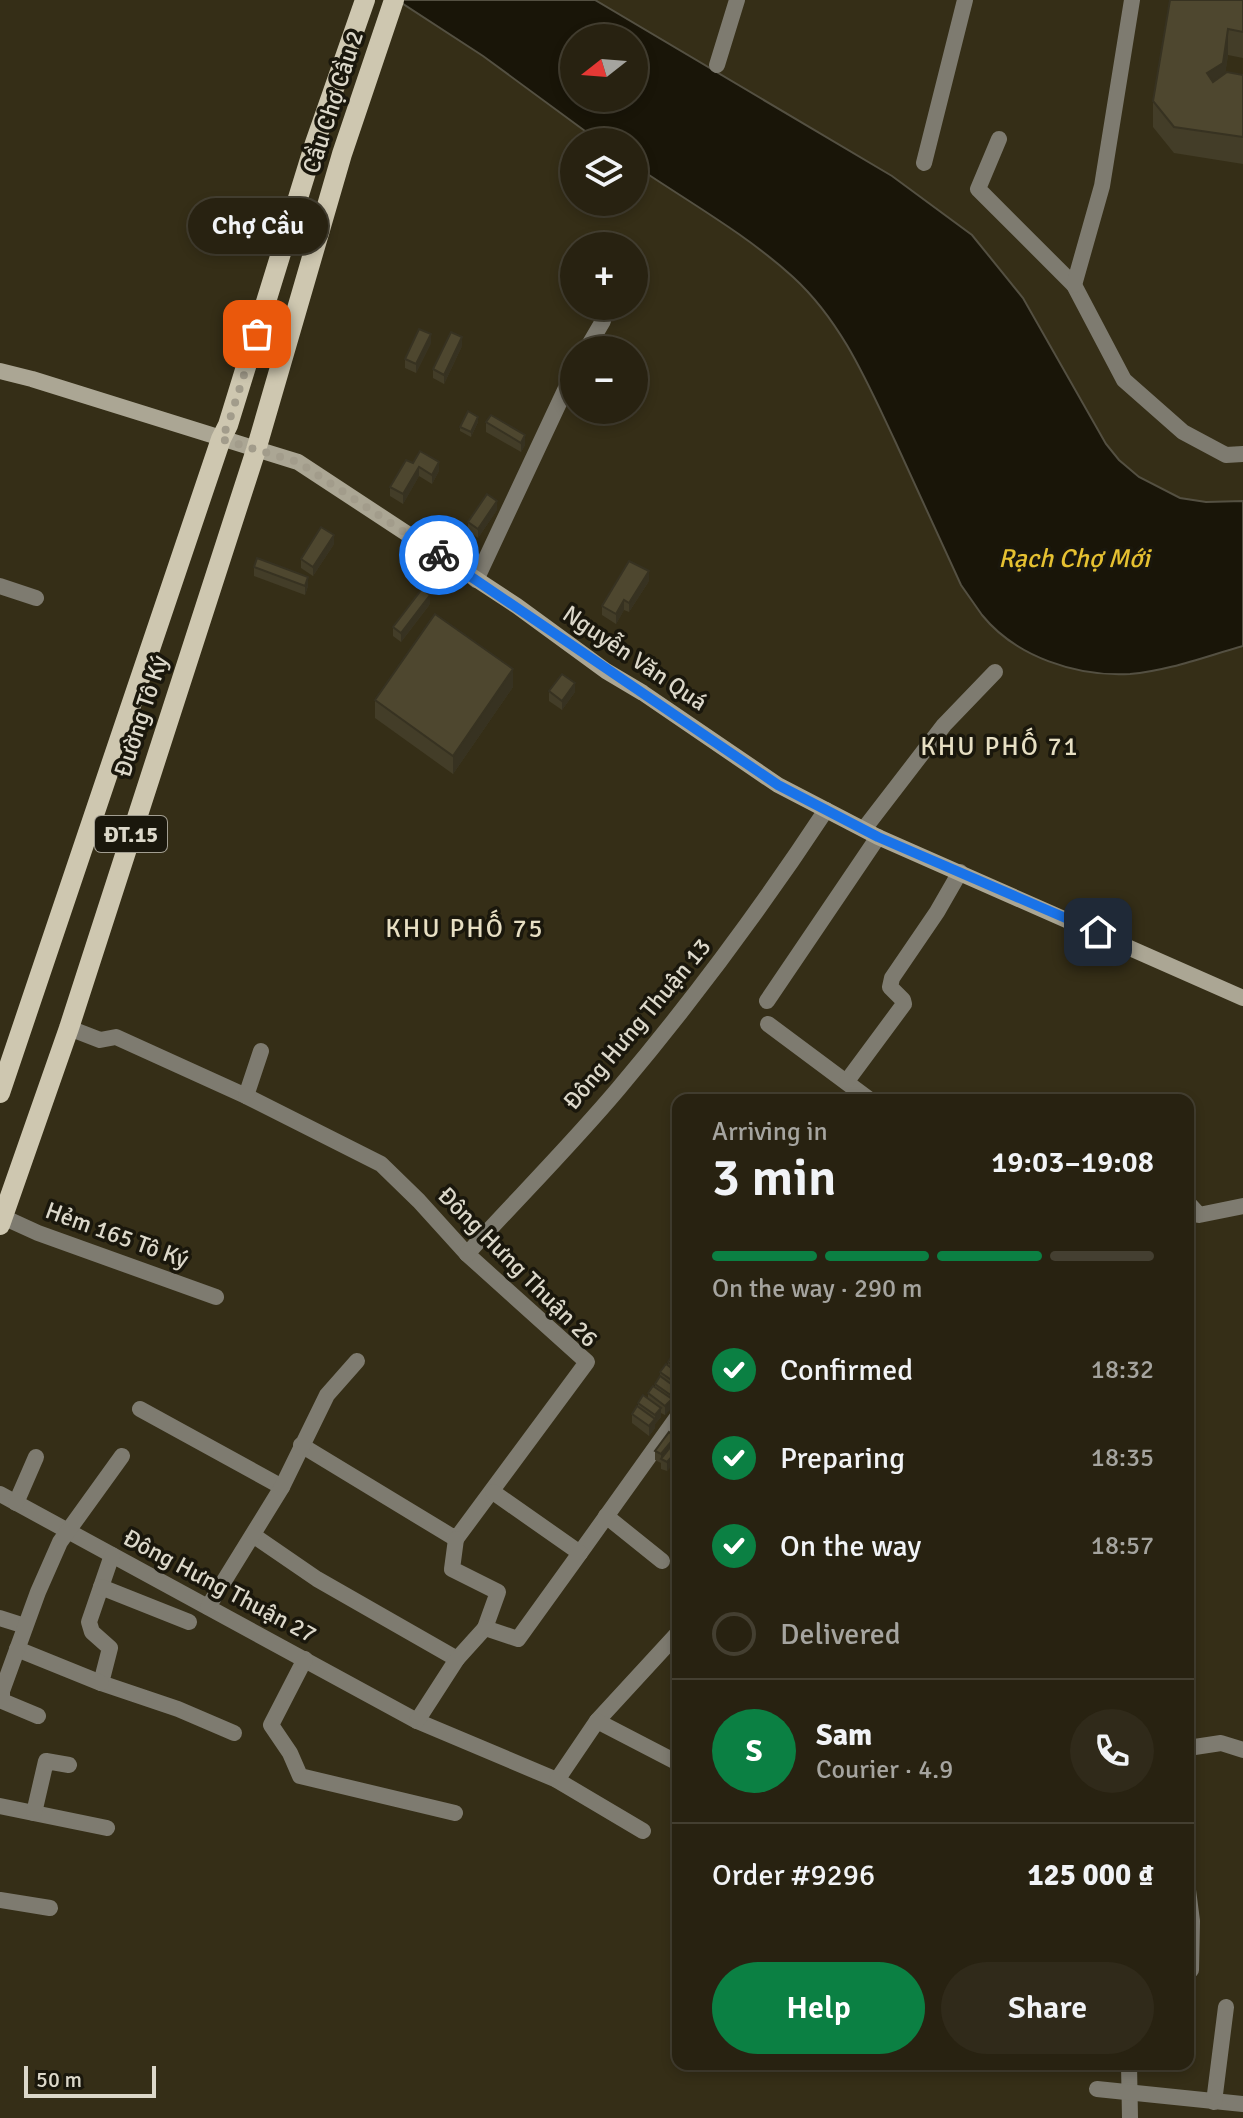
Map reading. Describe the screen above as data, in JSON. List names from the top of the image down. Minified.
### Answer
{"streets":{"main road":["Cầu Chợ Cầu 2","Nguyễn Văn Quá","Đường Tô Ký","ĐT.15"],"street":["Đông Hưng Thuận 13","Hẻm 165 Tô Ký","Đông Hưng Thuận 26","Đông Hưng Thuận 27"]},"crossings":[["Cầu Chợ Cầu 2","Nguyễn Văn Quá"],["Cầu Chợ Cầu 2","Đường Tô Ký"],["Nguyễn Văn Quá","Đường Tô Ký"],["Nguyễn Văn Quá","Đông Hưng Thuận 13"],["Đường Tô Ký","Hẻm 165 Tô Ký"],["Đường Tô Ký","Đông Hưng Thuận 26"],["Đông Hưng Thuận 13","Đông Hưng Thuận 26"]],"districts":["KHU PHỐ 71","KHU PHỐ 75"],"water":["Rạch Chợ Mới"],"places":["Chợ Cầu"],"scale_bar":"50 m","north":"left","page":{"map_buttons":["+","−"],"bubble":"Chợ Cầu","heading":["3 min","Arriving in","19:03–19:08"],"panel":["Sam","Courier · 4.9","Order #9296","125 000 ₫"],"bar":"On the way · 290 m","list":[["Confirmed","18:32"],["Preparing","18:35"],["On the way","18:57"],"Delivered"],"round":"S","buttons":["Help","Share"],"scale":"50 m"}}
